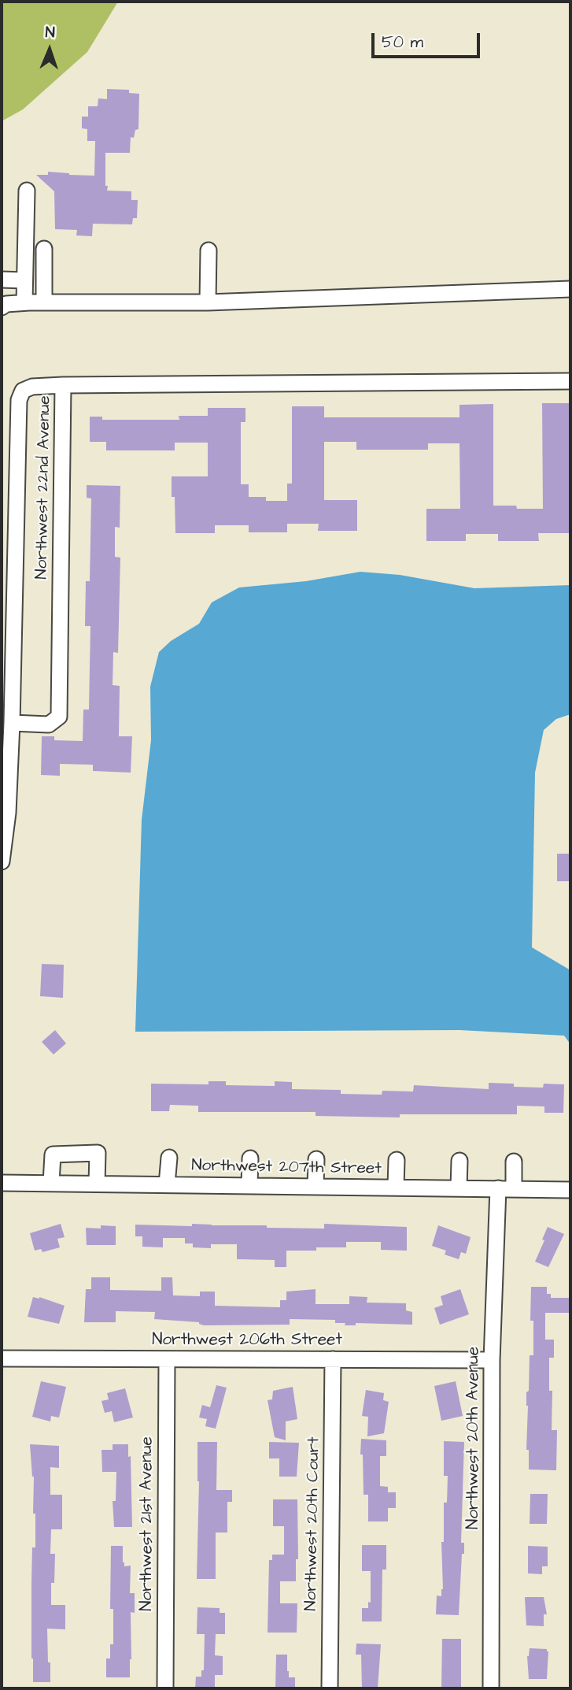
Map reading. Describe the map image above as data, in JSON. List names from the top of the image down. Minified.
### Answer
{"streets":{"street":["Northwest 22nd Avenue","Northwest 207th Street","Northwest 206th Street","Northwest 20th Avenue","Northwest 21st Avenue","Northwest 20th Court"]},"crossings":[["Northwest 207th Street","Northwest 20th Avenue"],["Northwest 206th Street","Northwest 20th Avenue"],["Northwest 206th Street","Northwest 21st Avenue"],["Northwest 206th Street","Northwest 20th Court"]],"scale_bar":"50 m","north":"top"}
